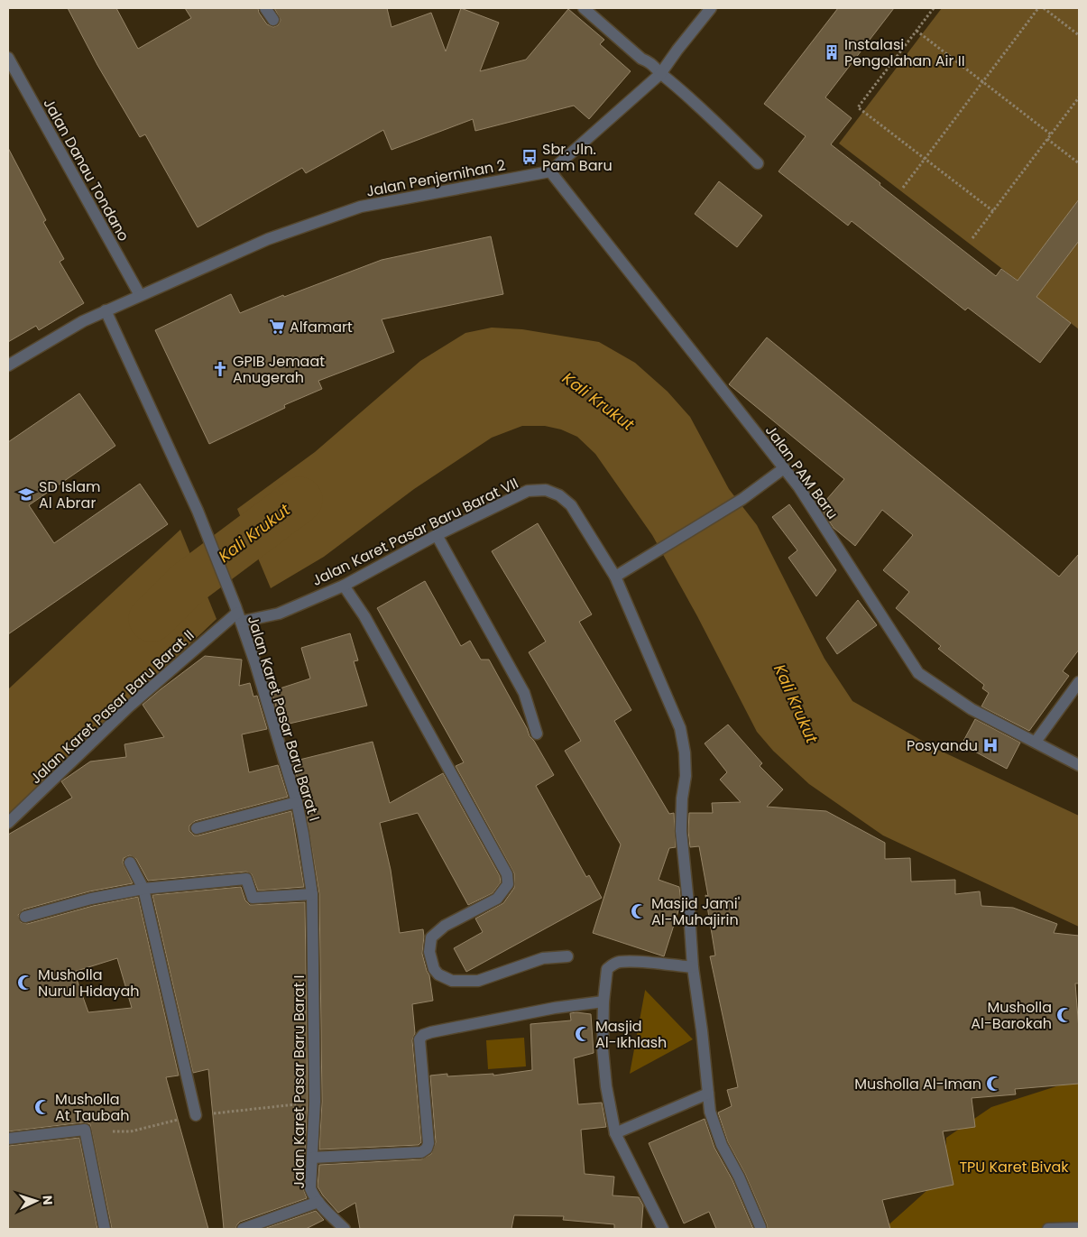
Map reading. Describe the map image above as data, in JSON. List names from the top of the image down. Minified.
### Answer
{"streets":{"street":["Jalan Danau Tondano","Jalan Penjernihan 2","Jalan PAM Baru","Jalan Karet Pasar Baru Barat VII","Jalan Karet Pasar Baru Barat II","Jalan Karet Pasar Baru Barat I"]},"crossings":[["Jalan Danau Tondano","Jalan Penjernihan 2"],["Jalan Penjernihan 2","Jalan PAM Baru"],["Jalan Penjernihan 2","Jalan Karet Pasar Baru Barat I"],["Jalan Karet Pasar Baru Barat VII","Jalan Karet Pasar Baru Barat II"],["Jalan Karet Pasar Baru Barat VII","Jalan Karet Pasar Baru Barat I"],["Jalan Karet Pasar Baru Barat II","Jalan Karet Pasar Baru Barat I"]],"water":["Kali Krukut"],"parks":["TPU Karet Bivak"],"places":{"building":["Instalasi Pengolahan Air II"],"bus stop":["Sbr. Jln. Pam Baru"],"supermarket":["Alfamart"],"church":["GPIB Jemaat Anugerah"],"school or university":["SD Islam Al Abrar"],"hospital":["Posyandu"],"mosque":["Masjid Jami' Al-Muhajirin","Musholla Nurul Hidayah","Musholla Al-Barokah","Masjid Al-Ikhlash","Musholla Al-Iman","Musholla At Taubah"]},"north":"right"}
